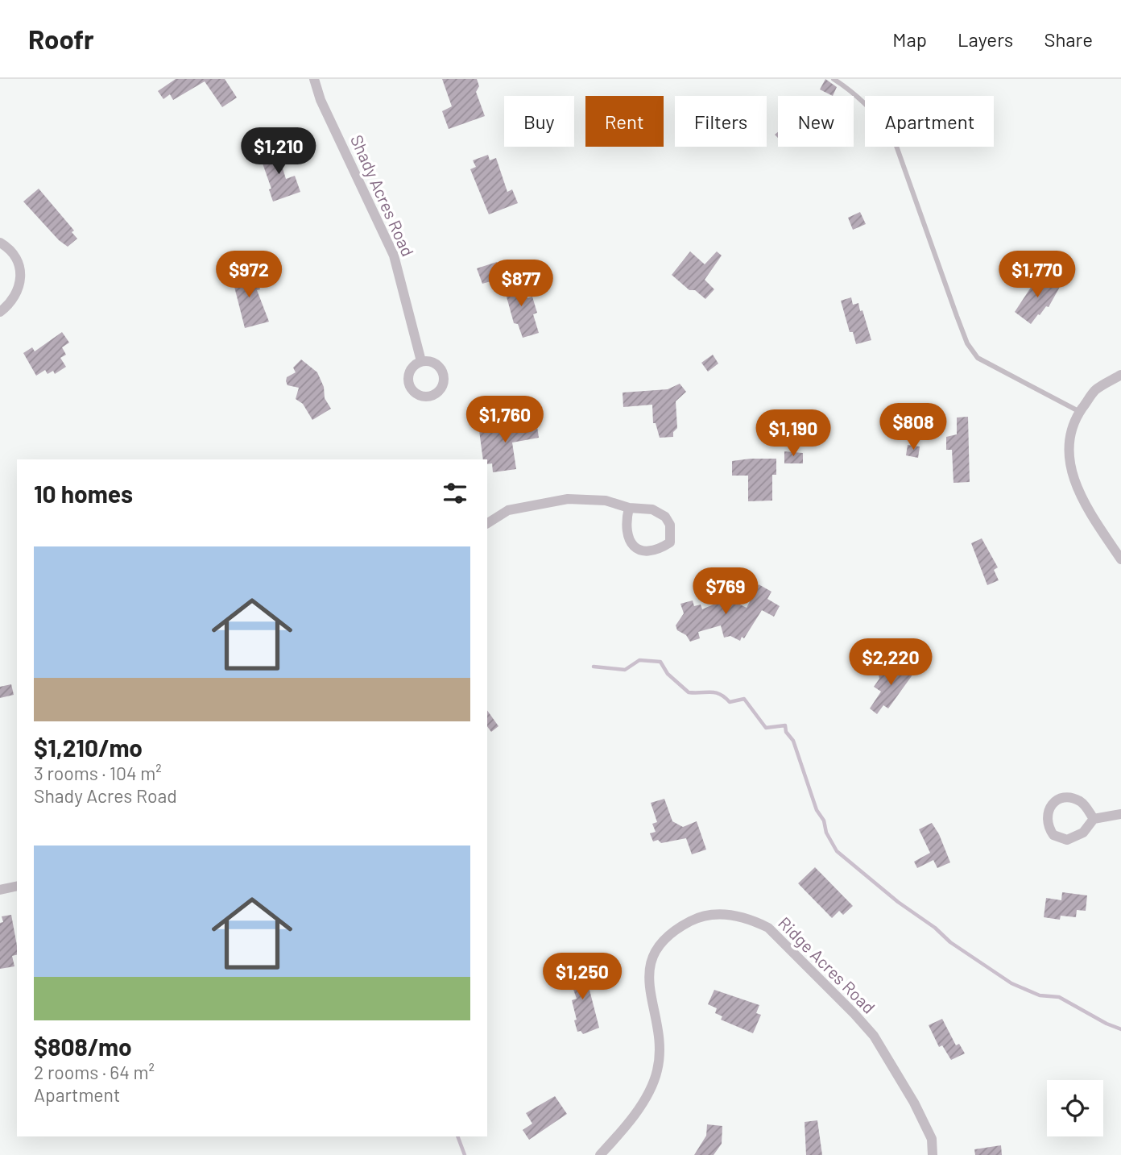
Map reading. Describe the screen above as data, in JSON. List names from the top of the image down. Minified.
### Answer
{"streets":{"street":["Shady Acres Road","Ridge Acres Road"]},"page":{"header":"Roofr","nav":["Map","Layers","Share"],"chip":["Buy","Rent","Filters","New","Apartment"],"price":["$1,210","$972","$1,770","$877","$1,760","$808","$1,190","$769","$2,220","$1,250"],"heading":"10 homes","list":[{"name":"$1,210/mo","note":"3 rooms · 104 m² · Shady Acres Road"},{"name":"$808/mo","note":"2 rooms · 64 m² · Apartment"}]}}
